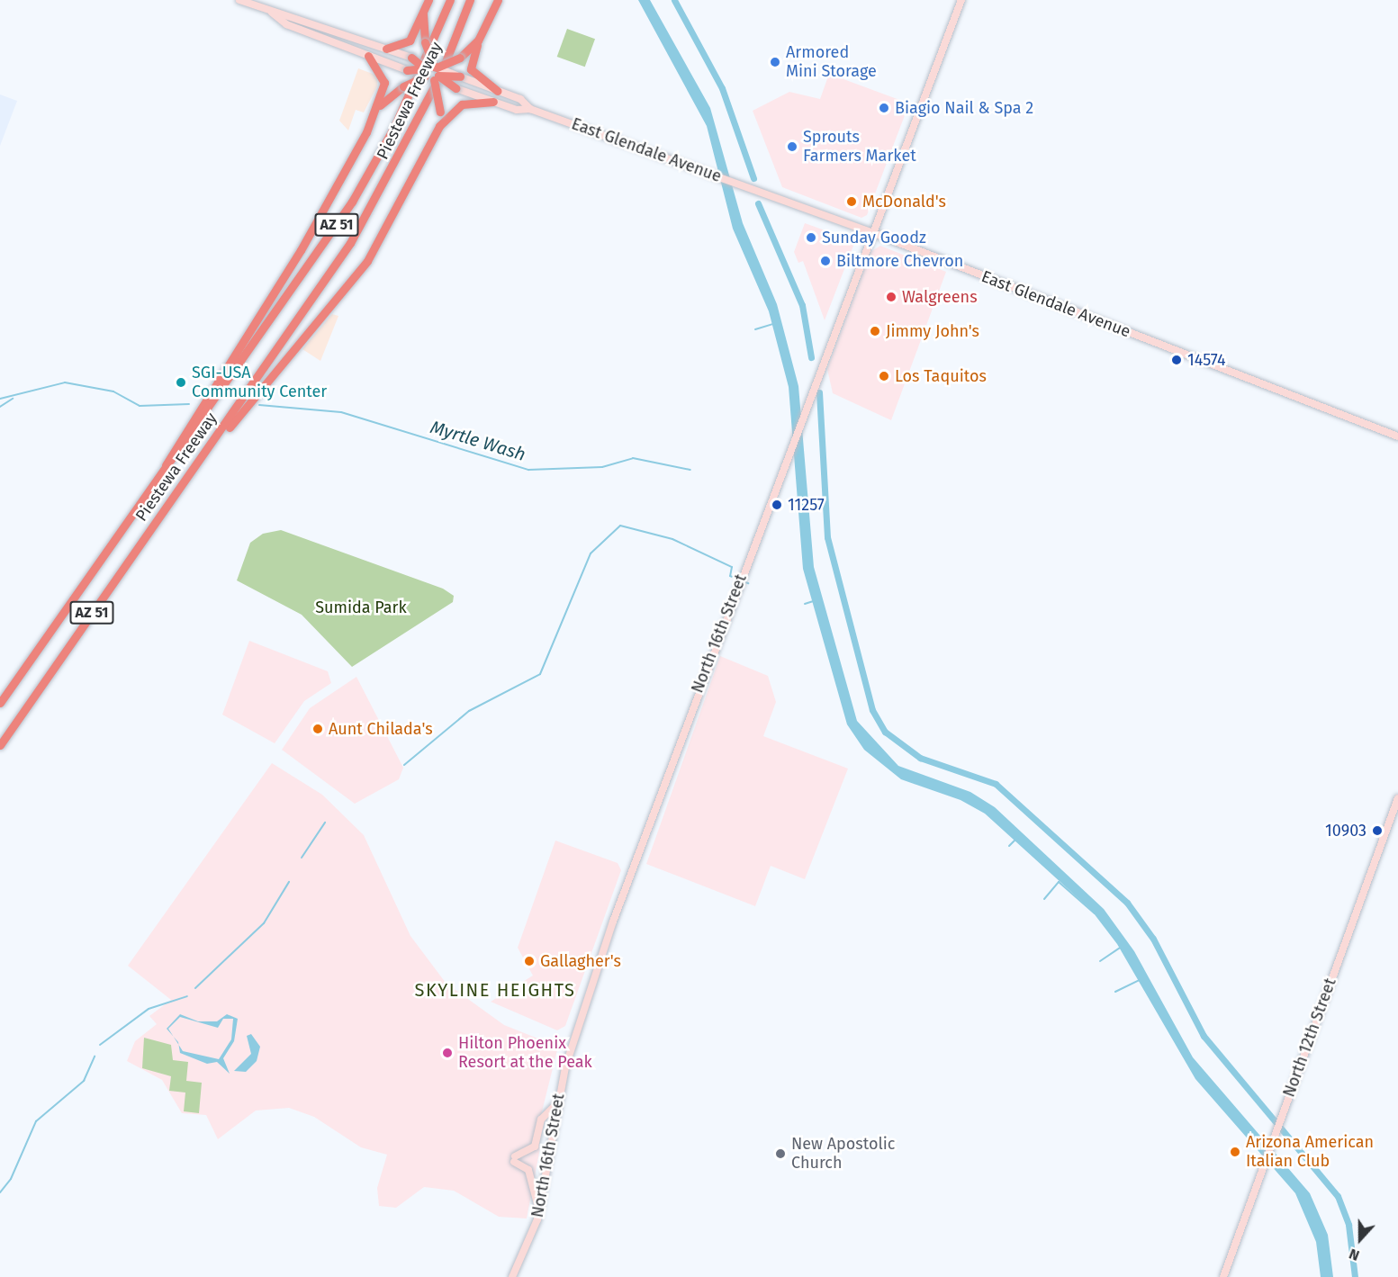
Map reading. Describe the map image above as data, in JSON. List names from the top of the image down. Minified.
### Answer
{"streets":{"highway":["Piestewa Freeway","AZ 51"],"main road":["East Glendale Avenue","North 16th Street","North 12th Street"]},"crossings":[["East Glendale Avenue","North 16th Street"]],"districts":["SKYLINE HEIGHTS"],"water":["Myrtle Wash"],"parks":["Sumida Park"],"places":["Armored Mini Storage","Biagio Nail & Spa 2","Sprouts Farmers Market","McDonald's","Sunday Goodz","Biltmore Chevron","Walgreens","Jimmy John's","14574","Los Taquitos","SGI-USA Community Center","11257","Aunt Chilada's","10903","Gallagher's","Hilton Phoenix Resort at the Peak","Arizona American Italian Club","New Apostolic Church"],"north":"bottom"}
